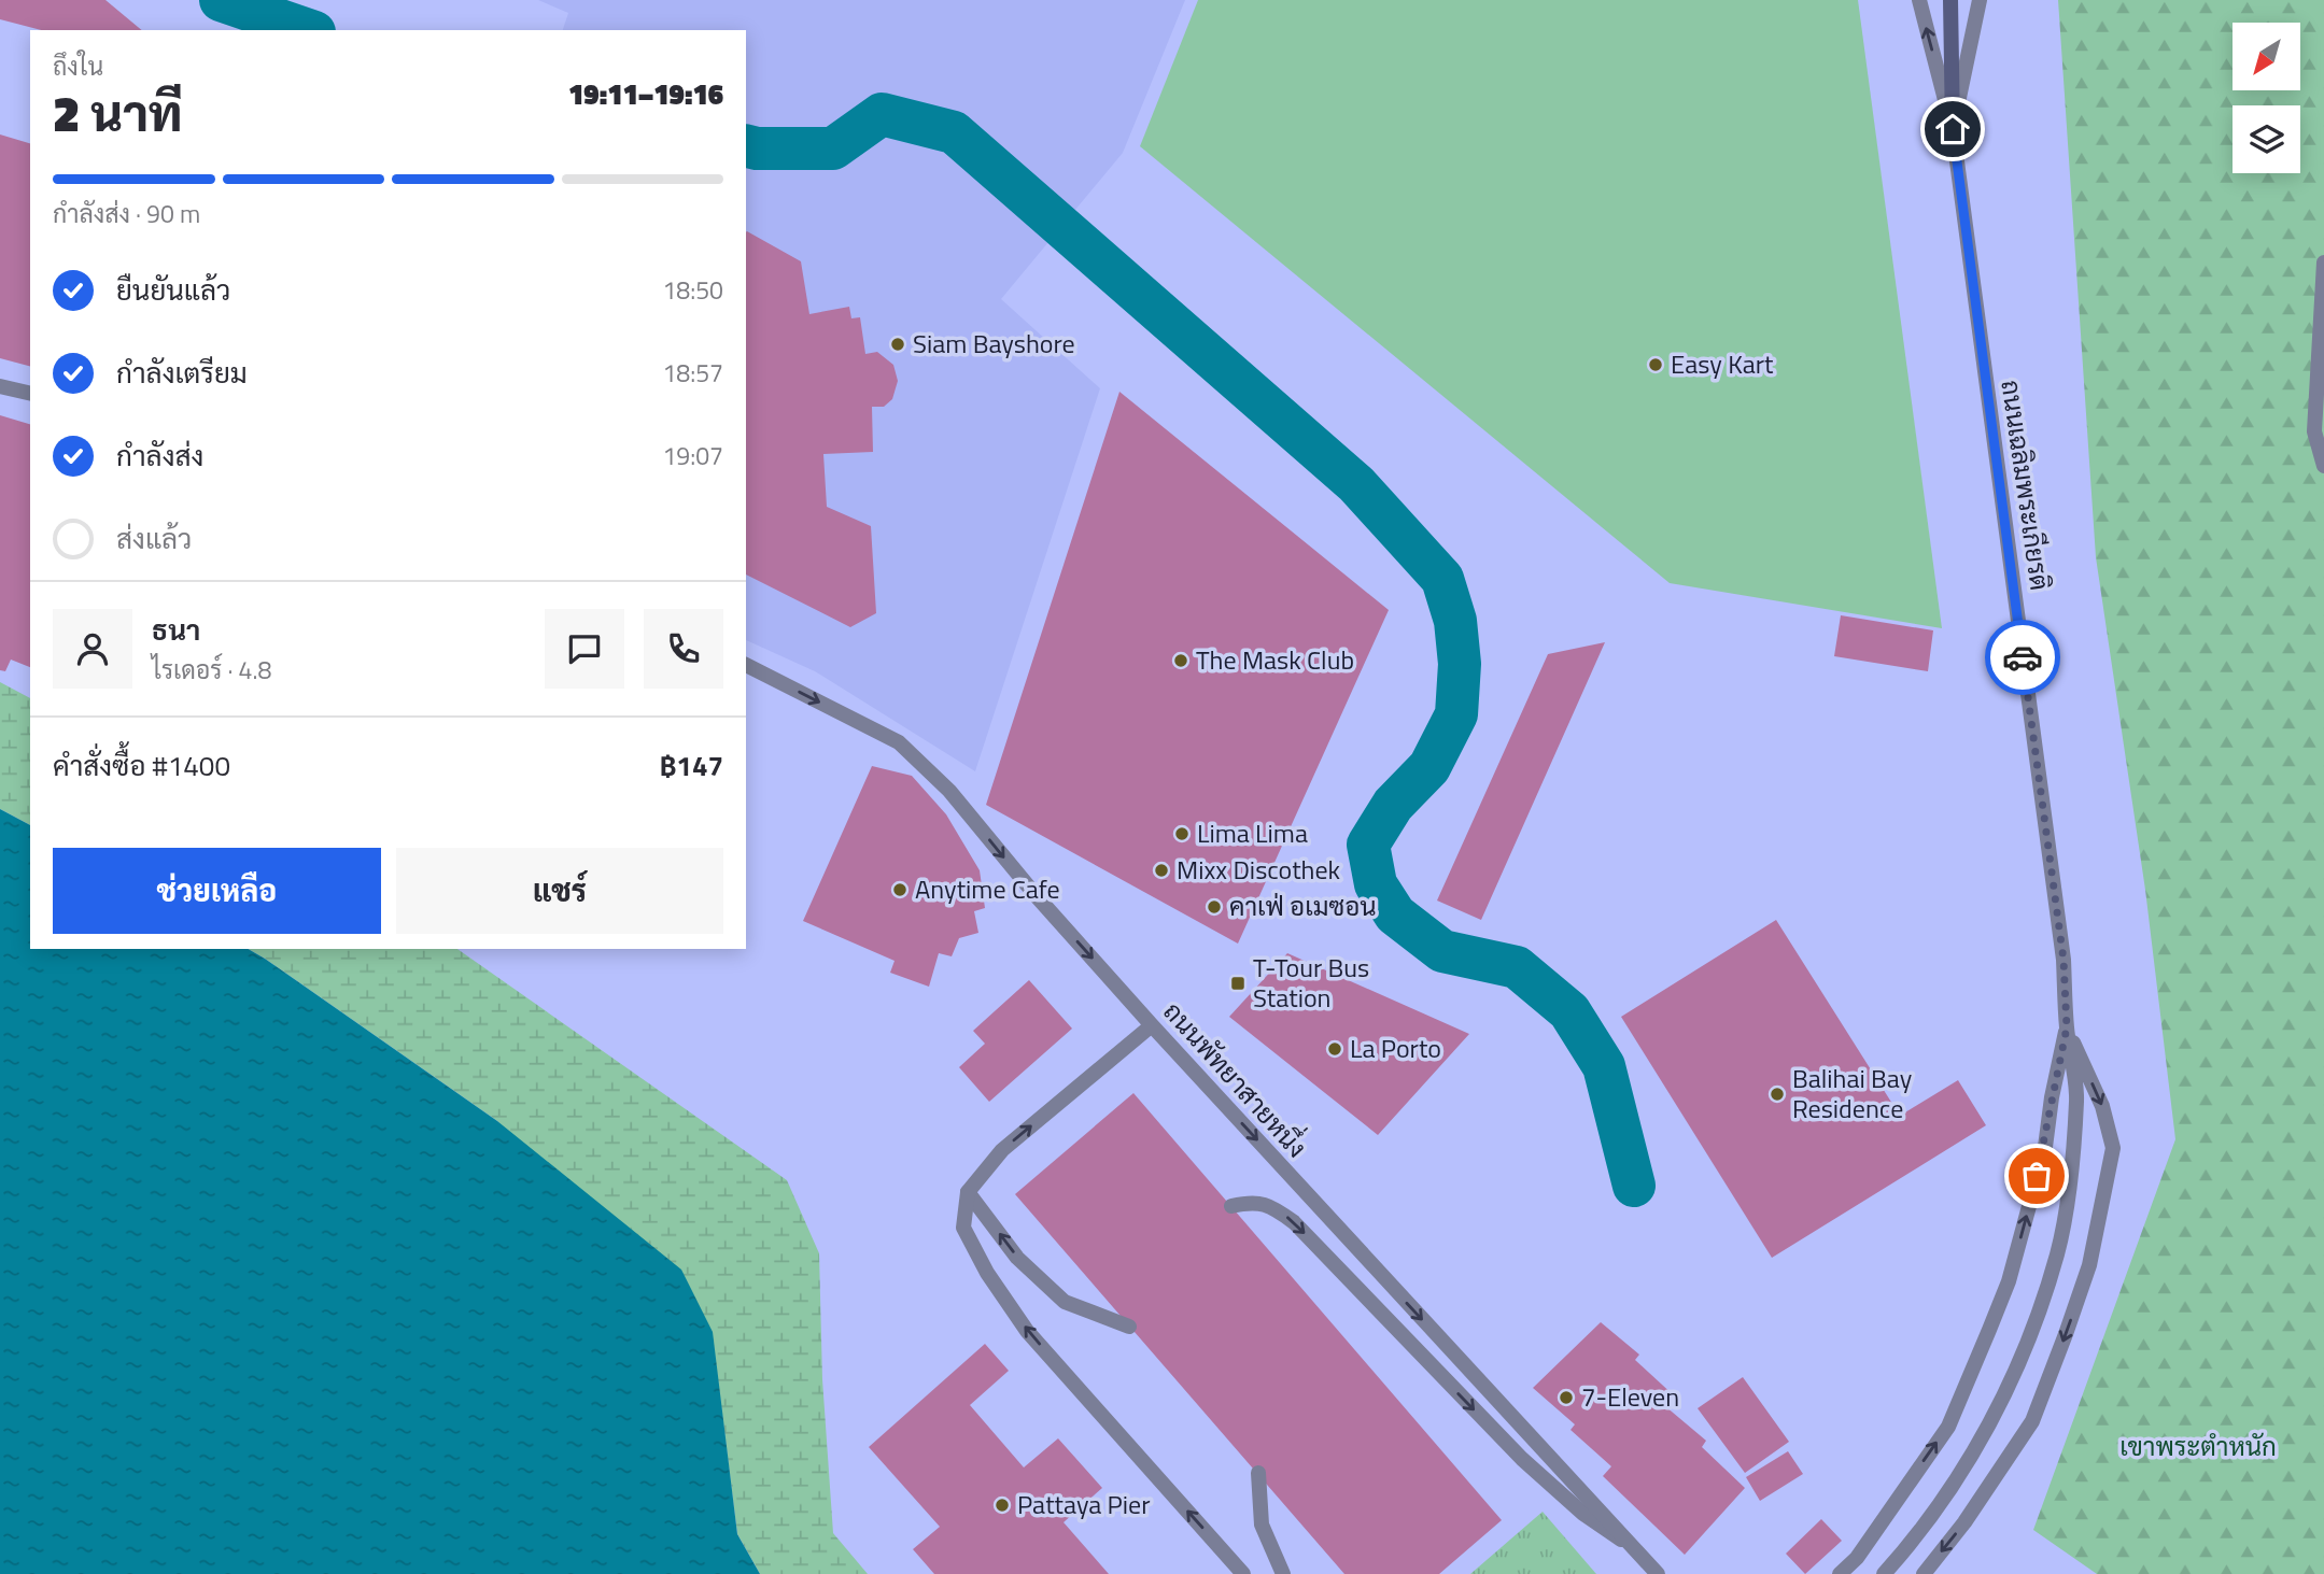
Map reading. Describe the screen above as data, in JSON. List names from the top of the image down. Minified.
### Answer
{"streets":{"street":["ถนนเฉลิมพระเกียรติ","ถนนพัทยาสายหนึ่ง"]},"parks":["เขาพระตำหนัก"],"places":{"other":["Siam Bayshore","Easy Kart","The Mask Club","Lima Lima","Mixx Discothek","Anytime Cafe","คาเฟ่ อเมซอน","La Porto","Balihai Bay Residence","7-Eleven","Pattaya Pier"],"transit":["T-Tour Bus Station"]},"north":"bottom left","page":{"heading":["2 นาที","ถึงใน","19:11–19:16"],"panel":["ธนา","ไรเดอร์ · 4.8","คำสั่งซื้อ #1400","฿147"],"bar":"กำลังส่ง · 90 m","list":[["ยืนยันแล้ว","18:50"],["กำลังเตรียม","18:57"],["กำลังส่ง","19:07"],"ส่งแล้ว"],"buttons":["ช่วยเหลือ","แชร์"]}}
